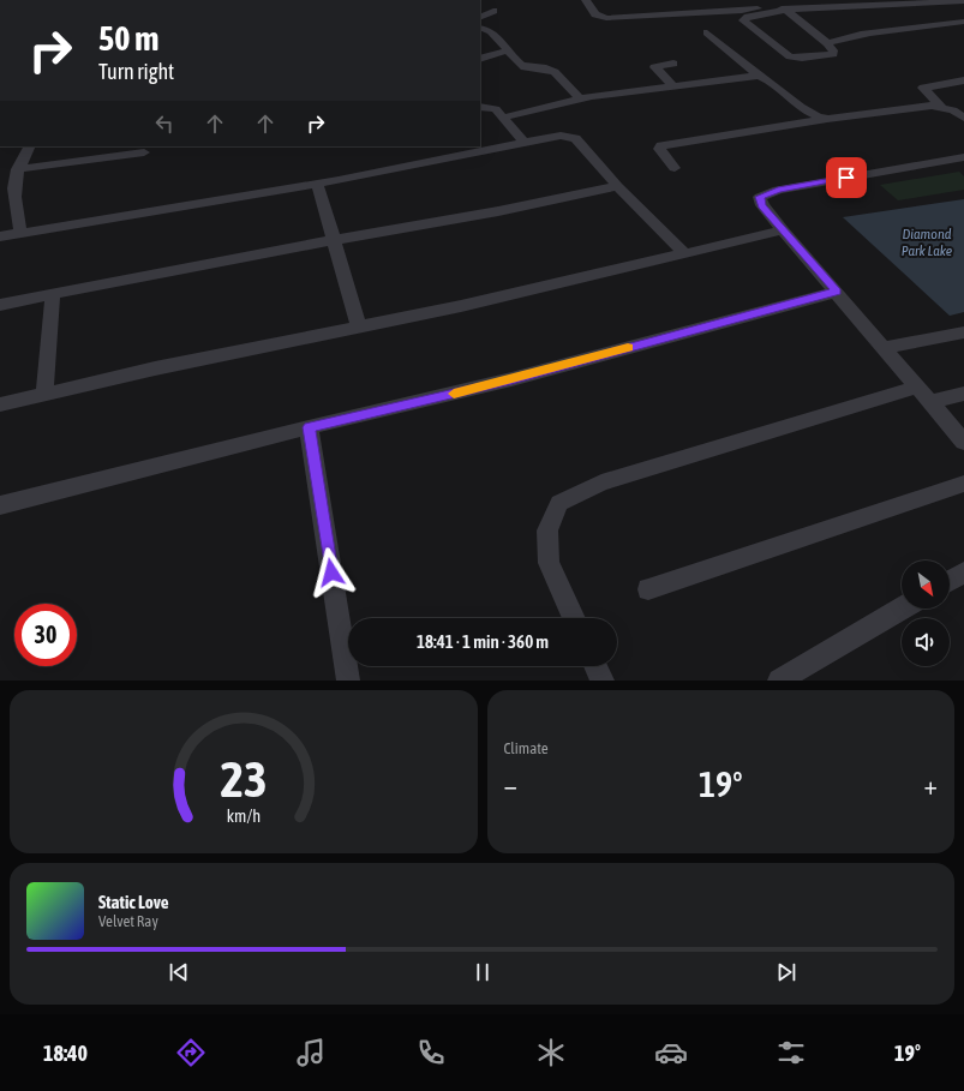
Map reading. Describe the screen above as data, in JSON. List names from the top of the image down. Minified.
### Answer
{"water":["Diamond Park Lake"],"north":"bottom right","page":{"turn":["50 m","Turn right"],"limit":"30","trip":"18:41 · 1 min · 360 m","tile":"Climate","heat":["−","19°","+"],"song":["Static Love","Velvet Ray"],"tabs":["18:40","19°"],"gauge":["23","km/h"]}}
